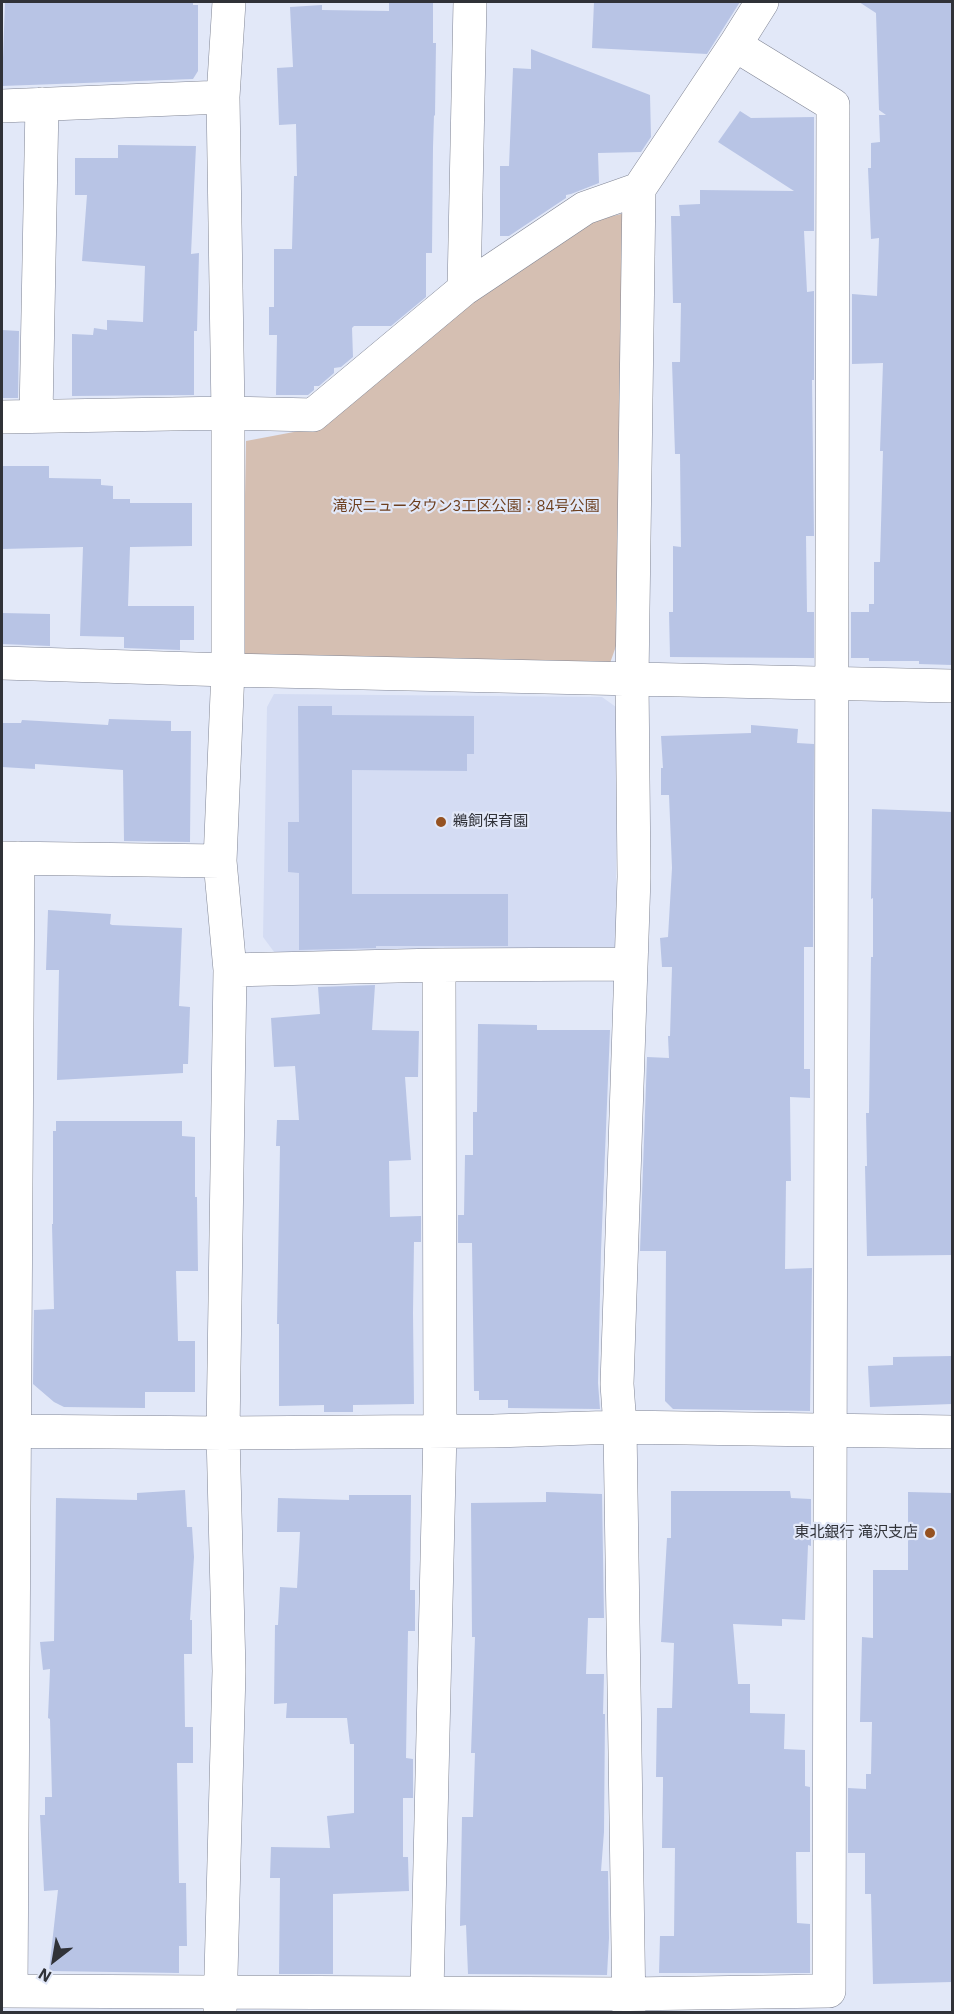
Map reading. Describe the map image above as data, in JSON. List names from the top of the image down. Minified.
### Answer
{"parks":["滝沢ニュータウン3工区公園：84号公園"],"places":["鵜飼保育園","東北銀行 滝沢支店"],"north":"bottom left"}
